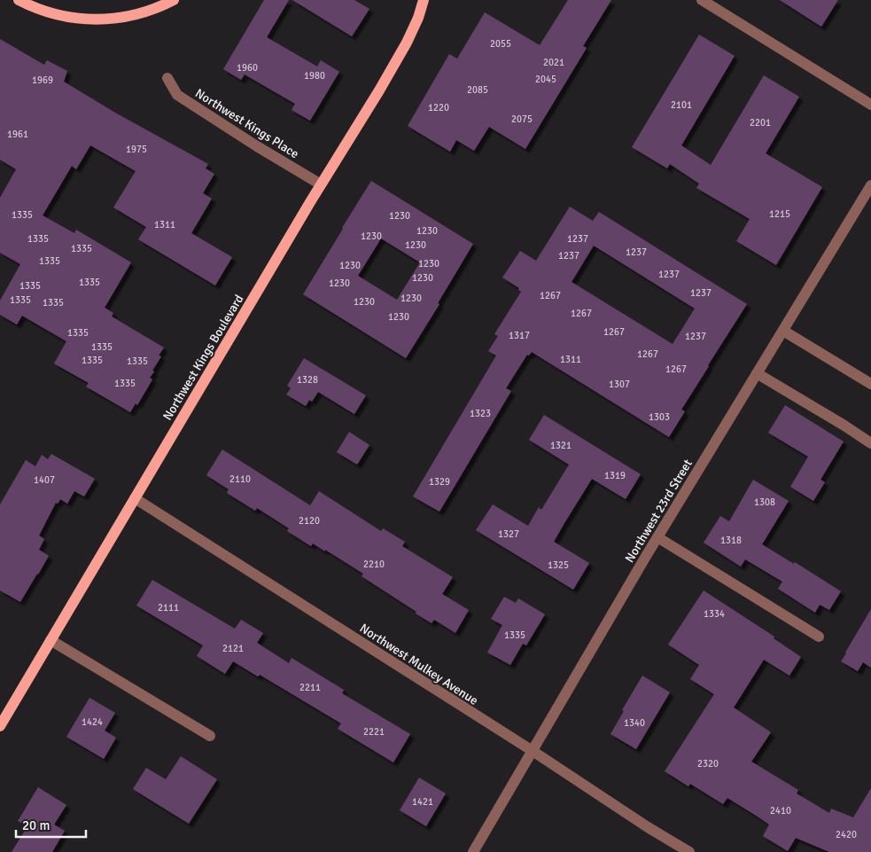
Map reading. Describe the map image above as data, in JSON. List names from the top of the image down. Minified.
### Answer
{"streets":{"main road":["Northwest Kings Boulevard"],"street":["Northwest Kings Place","Northwest 23rd Street","Northwest Mulkey Avenue"]},"crossings":[["Northwest Kings Place","Northwest Kings Boulevard"],["Northwest Kings Boulevard","Northwest Mulkey Avenue"],["Northwest 23rd Street","Northwest Mulkey Avenue"]],"house_numbers":["2055","2021","1960","1980","2045","1969","2085","2101","1220","2075","2201","1961","1975","1215","1335","1230","1311","1230","1230","1335","1237","1230","1335","1237","1237","1335","1230","1230","1237","1230","1335","1230","1335","1237","1267","1230","1335","1230","1335","1267","1230","1267","1335","1317","1237","1335","1267","1311","1335","1335","1267","1328","1335","1307","1323","1303","1321","1319","2110","1407","1329","1308","2120","1327","1318","2210","1325","2111","1334","1335","2121","2211","1424","1340","2221","2320","1421","2410","2420"],"scale_bar":"20 m"}
